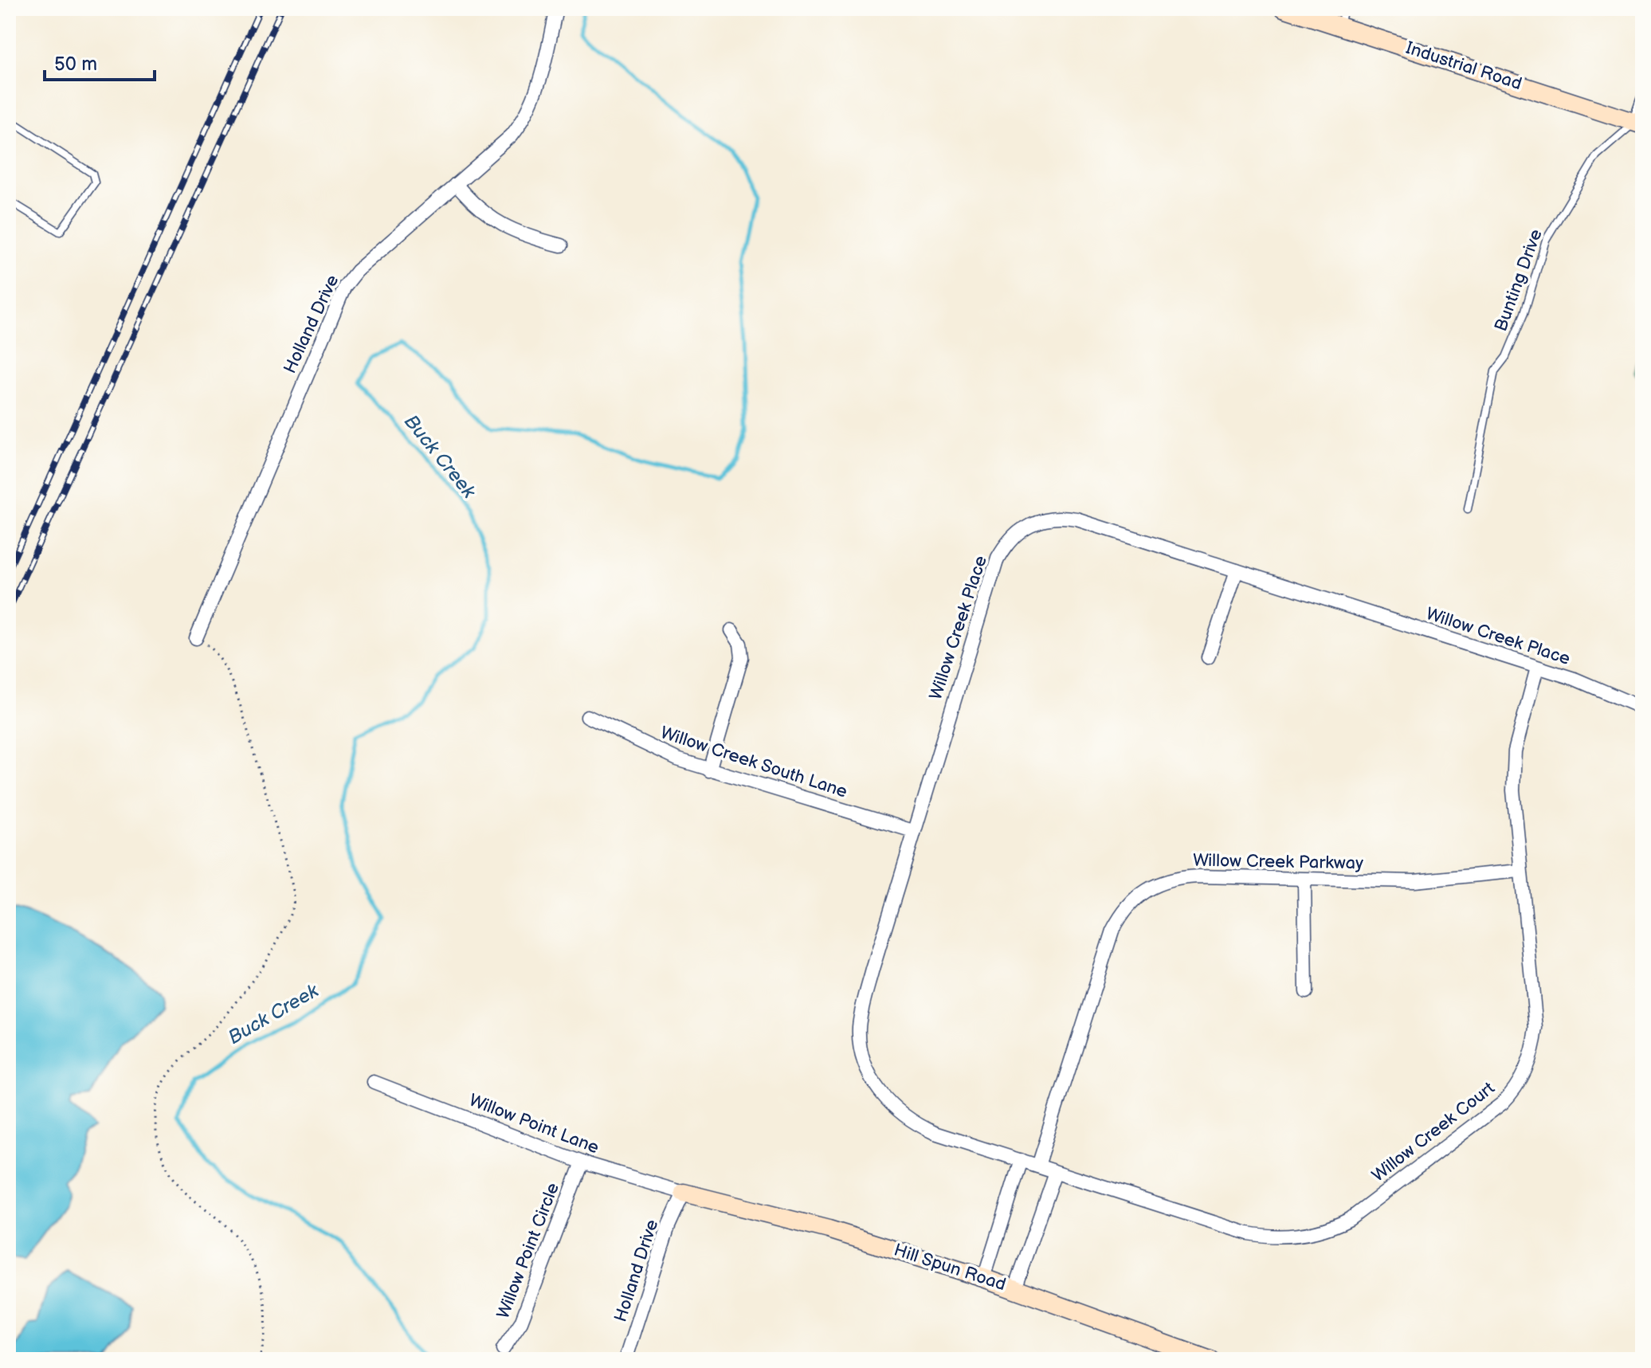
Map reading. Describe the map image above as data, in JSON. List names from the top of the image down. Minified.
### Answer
{"streets":{"street":["Industrial Road","Holland Drive","Willow Creek Place","Willow Creek South Lane","Willow Creek Parkway","Willow Point Lane","Willow Creek Court","Willow Point Circle","Hill Spun Road"],"lane":["Bunting Drive"]},"crossings":[["Industrial Road","Bunting Drive"],["Holland Drive","Willow Point Lane"],["Holland Drive","Hill Spun Road"],["Willow Creek Place","Willow Creek South Lane"],["Willow Creek Place","Willow Creek Parkway"],["Willow Creek Place","Willow Creek Court"],["Willow Creek Parkway","Willow Creek Court"],["Willow Point Lane","Willow Point Circle"],["Willow Point Lane","Hill Spun Road"]],"water":["Buck Creek"],"scale_bar":"50 m"}
